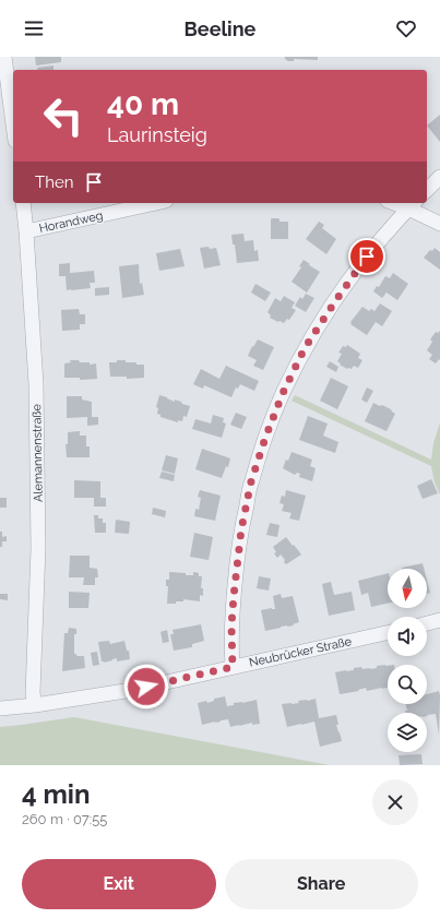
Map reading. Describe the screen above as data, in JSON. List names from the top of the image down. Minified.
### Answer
{"streets":{"street":["Horandweg","Alemannenstraße","Neubrücker Straße"]},"crossings":[["Horandweg","Alemannenstraße"],["Alemannenstraße","Neubrücker Straße"]],"north":"bottom","page":{"header":"Beeline","turn":["40 m","Laurinsteig"],"then":"Then","heading":["4 min","260 m · 07:55"],"buttons":["Exit","Share"]}}
